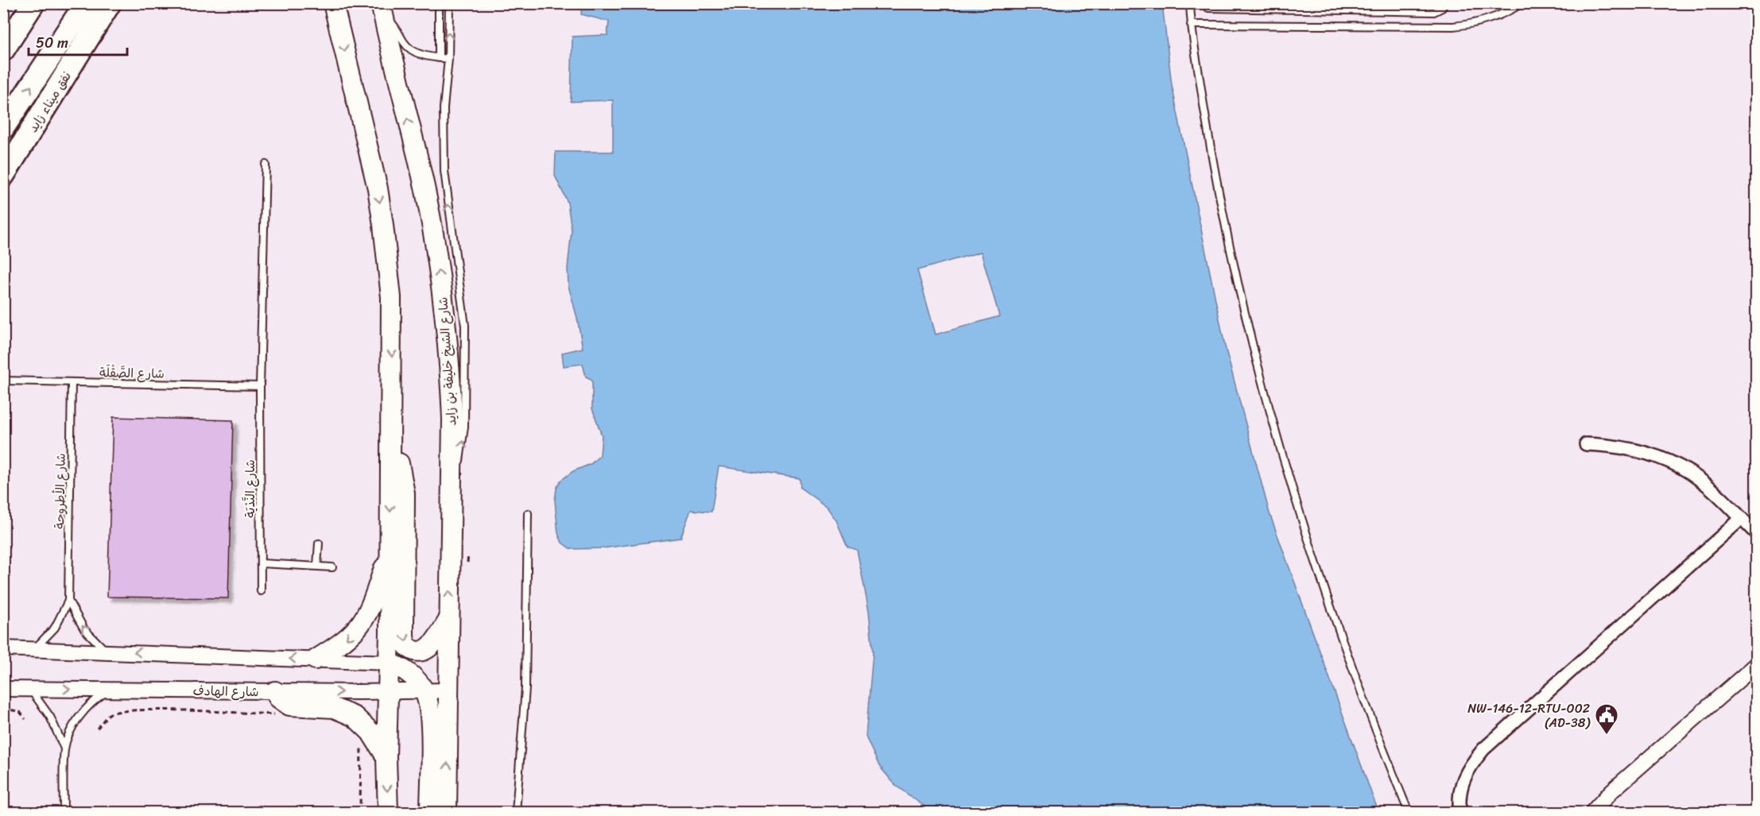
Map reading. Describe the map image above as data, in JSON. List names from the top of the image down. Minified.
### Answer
{"streets":{"highway":["نفق ميناء زايد"],"main road":["شارع الشيخ خليفة بن زايد"],"street":["شارع الهادف"],"lane":["شارع الصَّقْلَة","شارع النَّدْيَة","شارع الأطروحة"]},"crossings":[["شارع الشيخ خليفة بن زايد","شارع الهادف"],["شارع الصَّقْلَة","شارع النَّدْيَة"],["شارع الصَّقْلَة","شارع الأطروحة"]],"places":{"public building":["NW-146-12-RTU-002 (AD-38)"]},"scale_bar":"50 m"}
